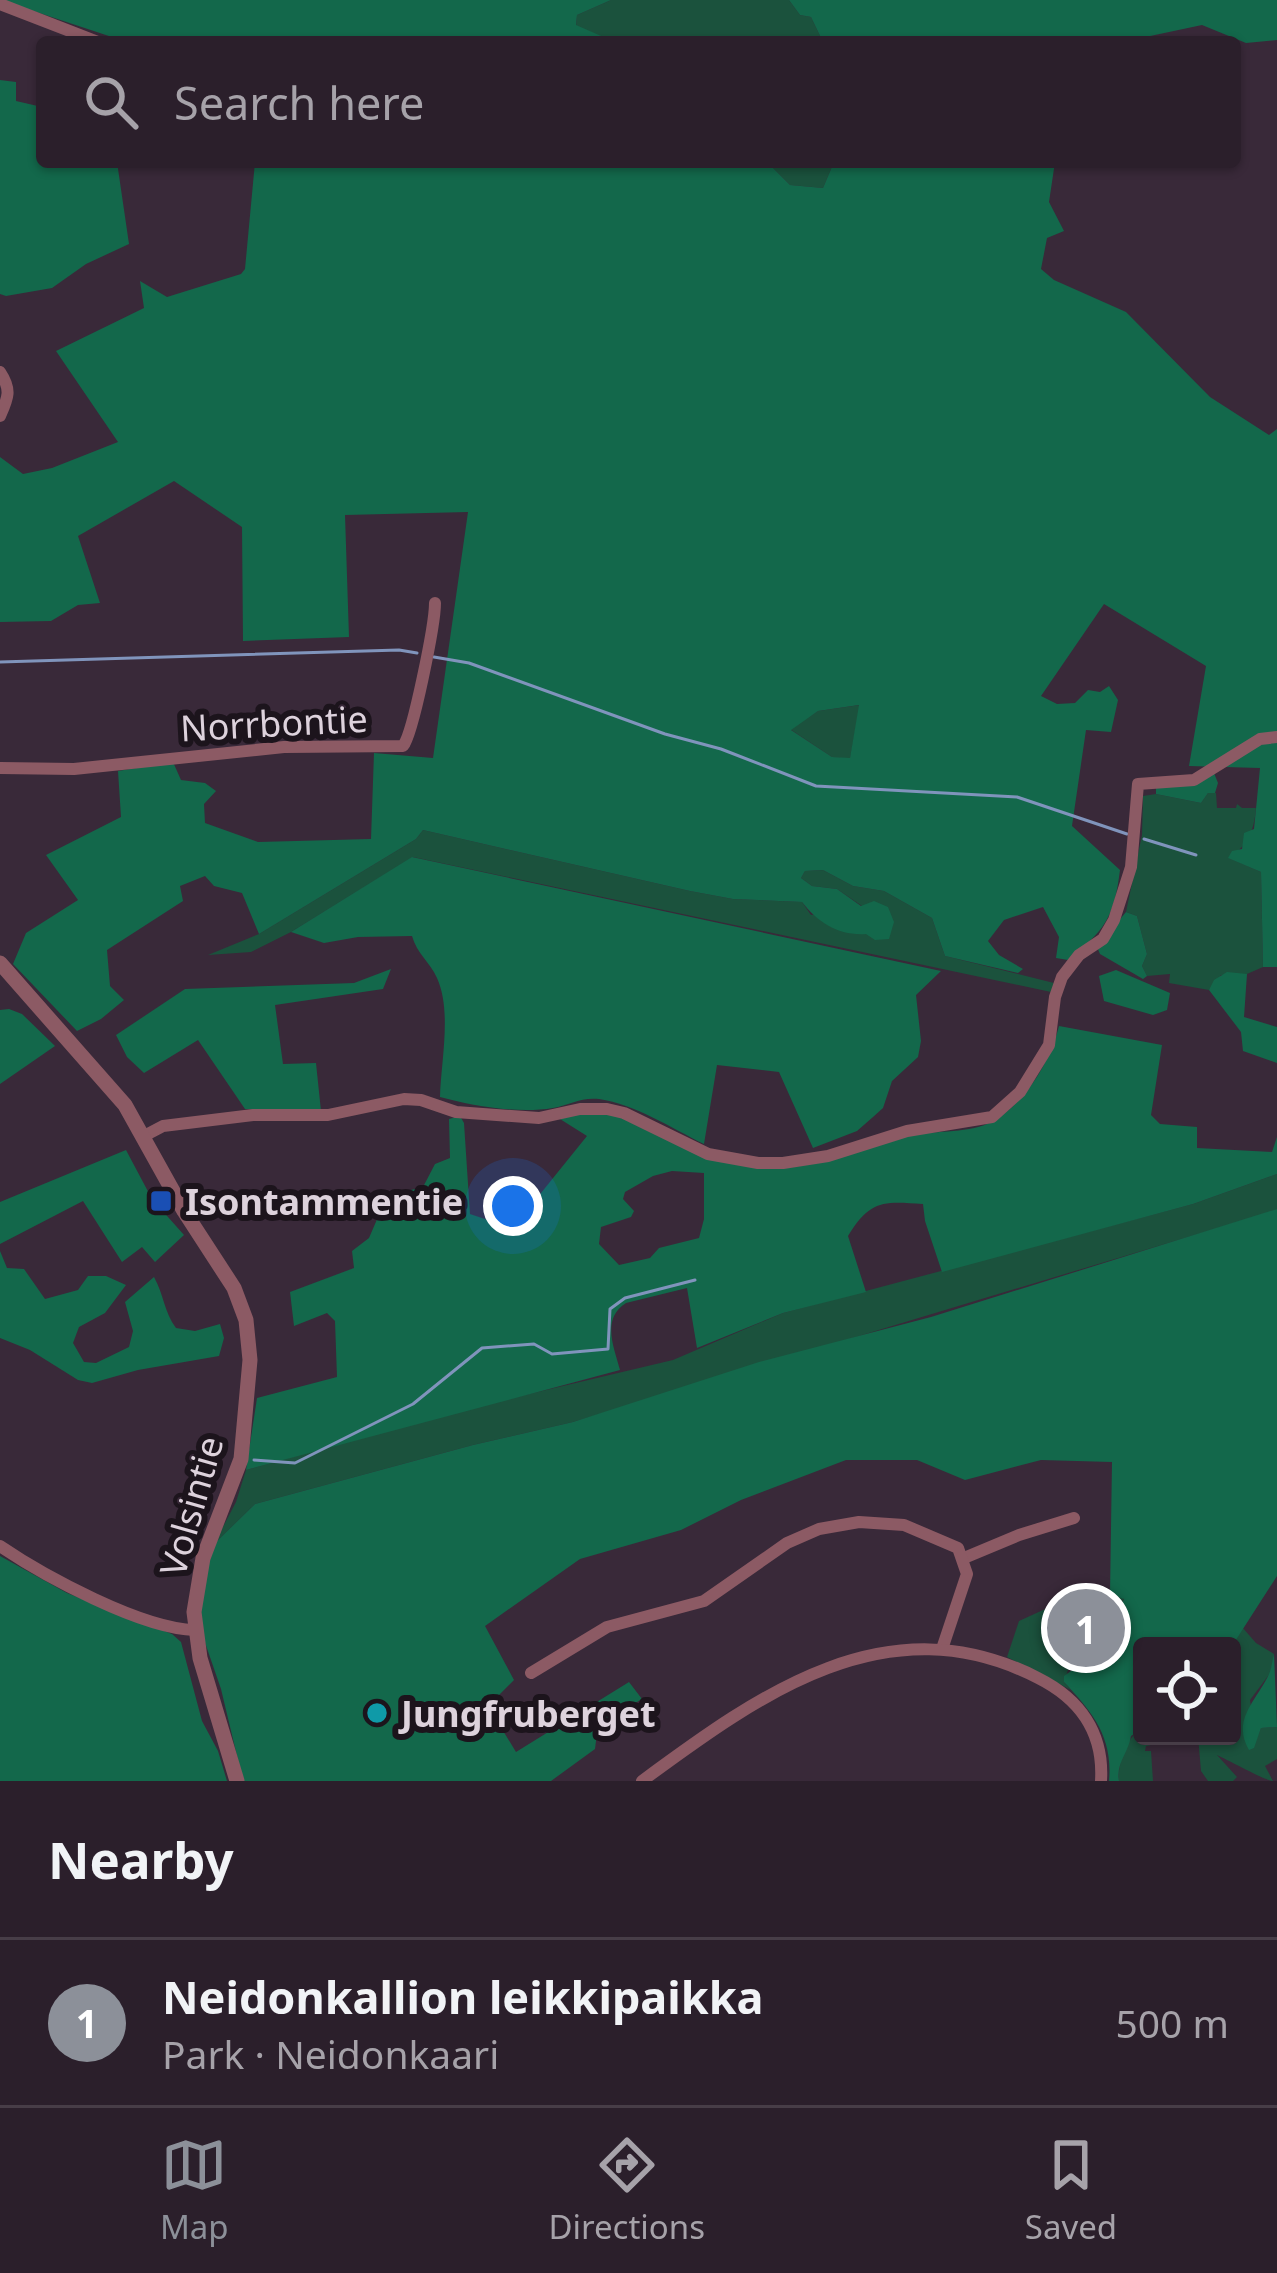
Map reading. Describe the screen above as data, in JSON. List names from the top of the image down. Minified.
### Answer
{"streets":{"street":["Norrbontie","Volsintie"]},"places":{"transit":["Isontammentie"],"other":["Jungfruberget"]},"page":{"search":"Search here","pins":"1","heading":"Nearby","list":[{"mark":"1","name":"Neidonkallion leikkipaikka","note":"Park · Neidonkaari","value":"500 m"}],"nav":["Map","Directions","Saved"]}}
